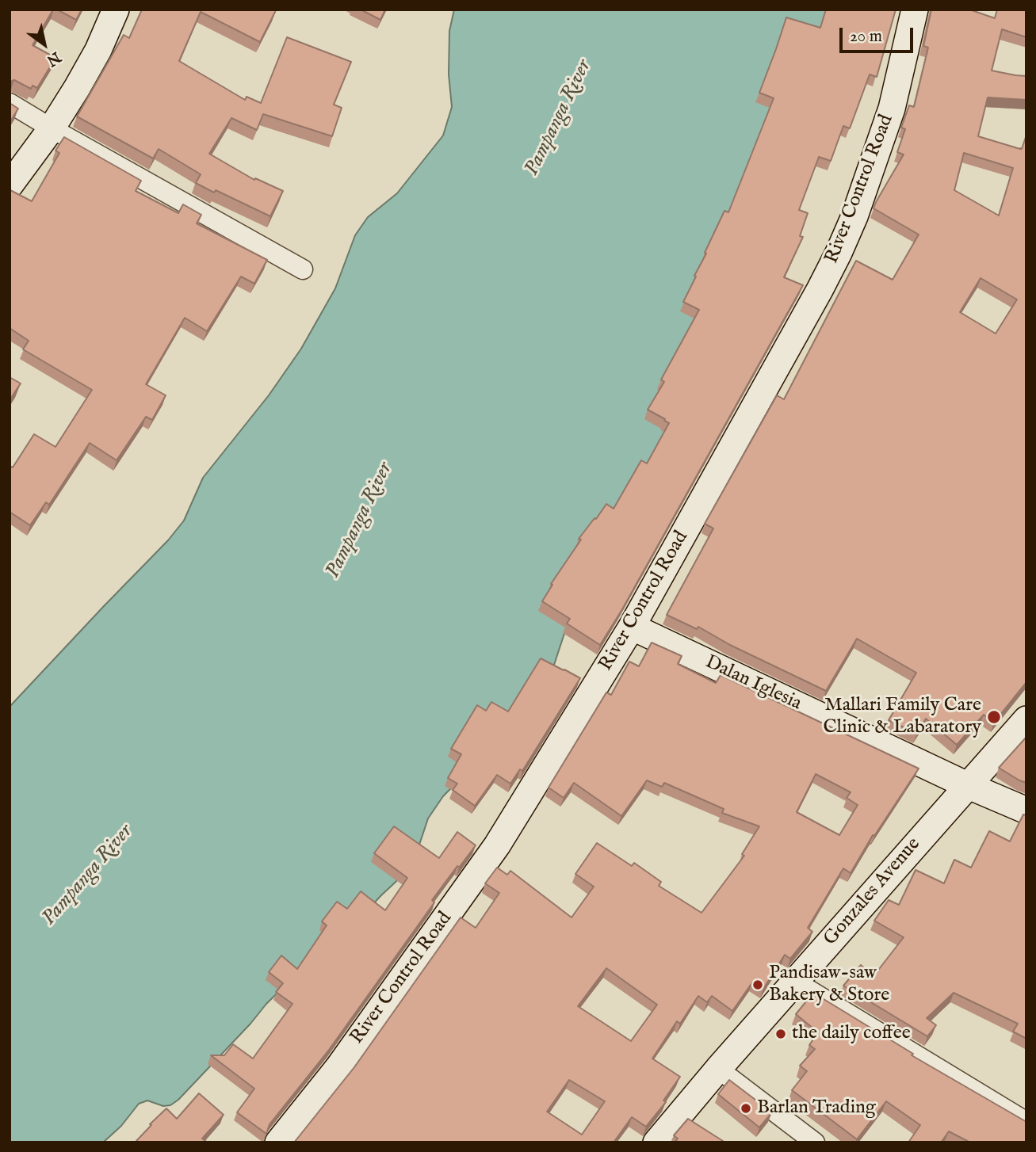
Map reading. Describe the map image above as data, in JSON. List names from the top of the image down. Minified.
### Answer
{"streets":{"street":["River Control Road","Dalan Iglesia","Gonzales Avenue"]},"crossings":[["River Control Road","Dalan Iglesia"],["Dalan Iglesia","Gonzales Avenue"]],"water":["Pampanga River"],"places":["Mallari Family Care Clinic & Labaratory","Pandisaw-saw Bakery & Store","the daily coffee","Barlan Trading"],"scale_bar":"20 m","north":"bottom right"}
